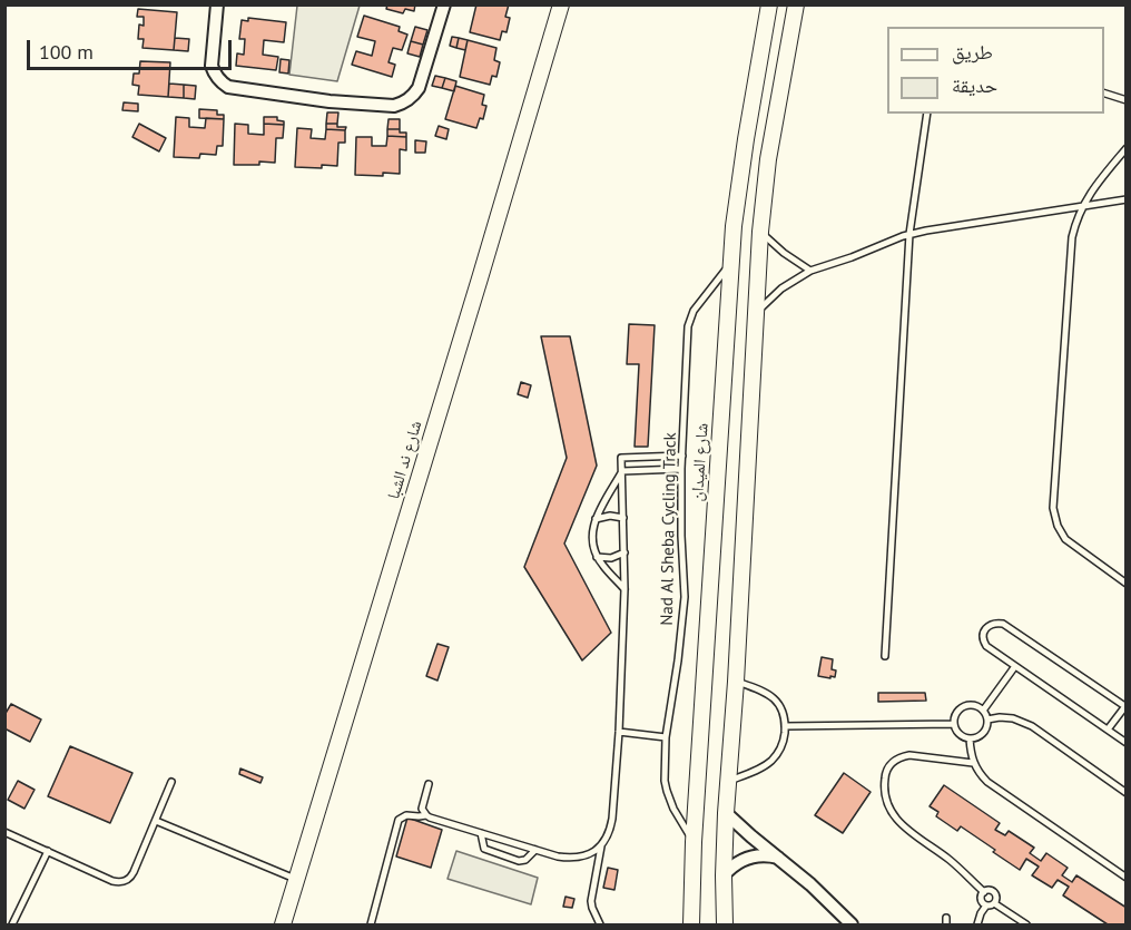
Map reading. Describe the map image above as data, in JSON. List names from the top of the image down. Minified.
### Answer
{"streets":{"street":["شارع ند الشبا","شارع الميدان"],"lane":["Nad Al Sheba Cycling Track"]},"crossings":[["شارع الميدان","Nad Al Sheba Cycling Track"]],"legend":["طريق","حديقة"],"scale_bar":"100 m"}
